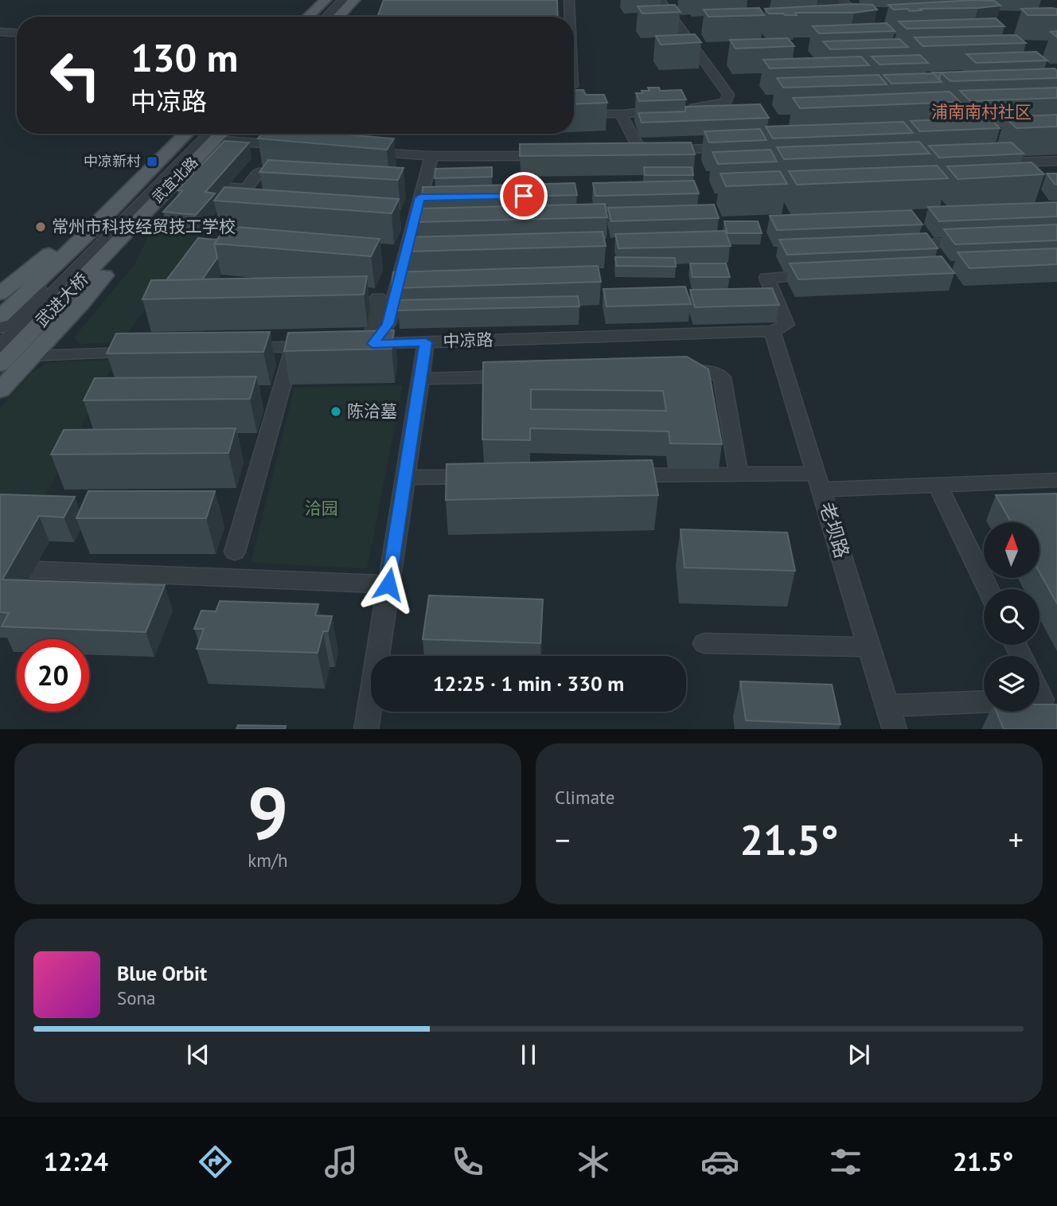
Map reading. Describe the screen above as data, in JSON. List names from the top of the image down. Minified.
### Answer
{"streets":{"main road":["武宜北路","武进大桥"],"street":["中凉路","老坝路"]},"crossings":[["武宜北路","武进大桥"],["中凉路","老坝路"]],"districts":["浦南南村社区"],"parks":["洽园"],"places":{"transit":["中凉新村"],"other":["常州市科技经贸技工学校","陈洽墓"]},"north":"top","page":{"turn":["130 m","中凉路"],"limit":"20","trip":"12:25 · 1 min · 330 m","tile":[["9","km/h"],"Climate"],"heat":["−","21.5°","+"],"song":["Blue Orbit","Sona"],"tabs":["12:24","21.5°"]}}
